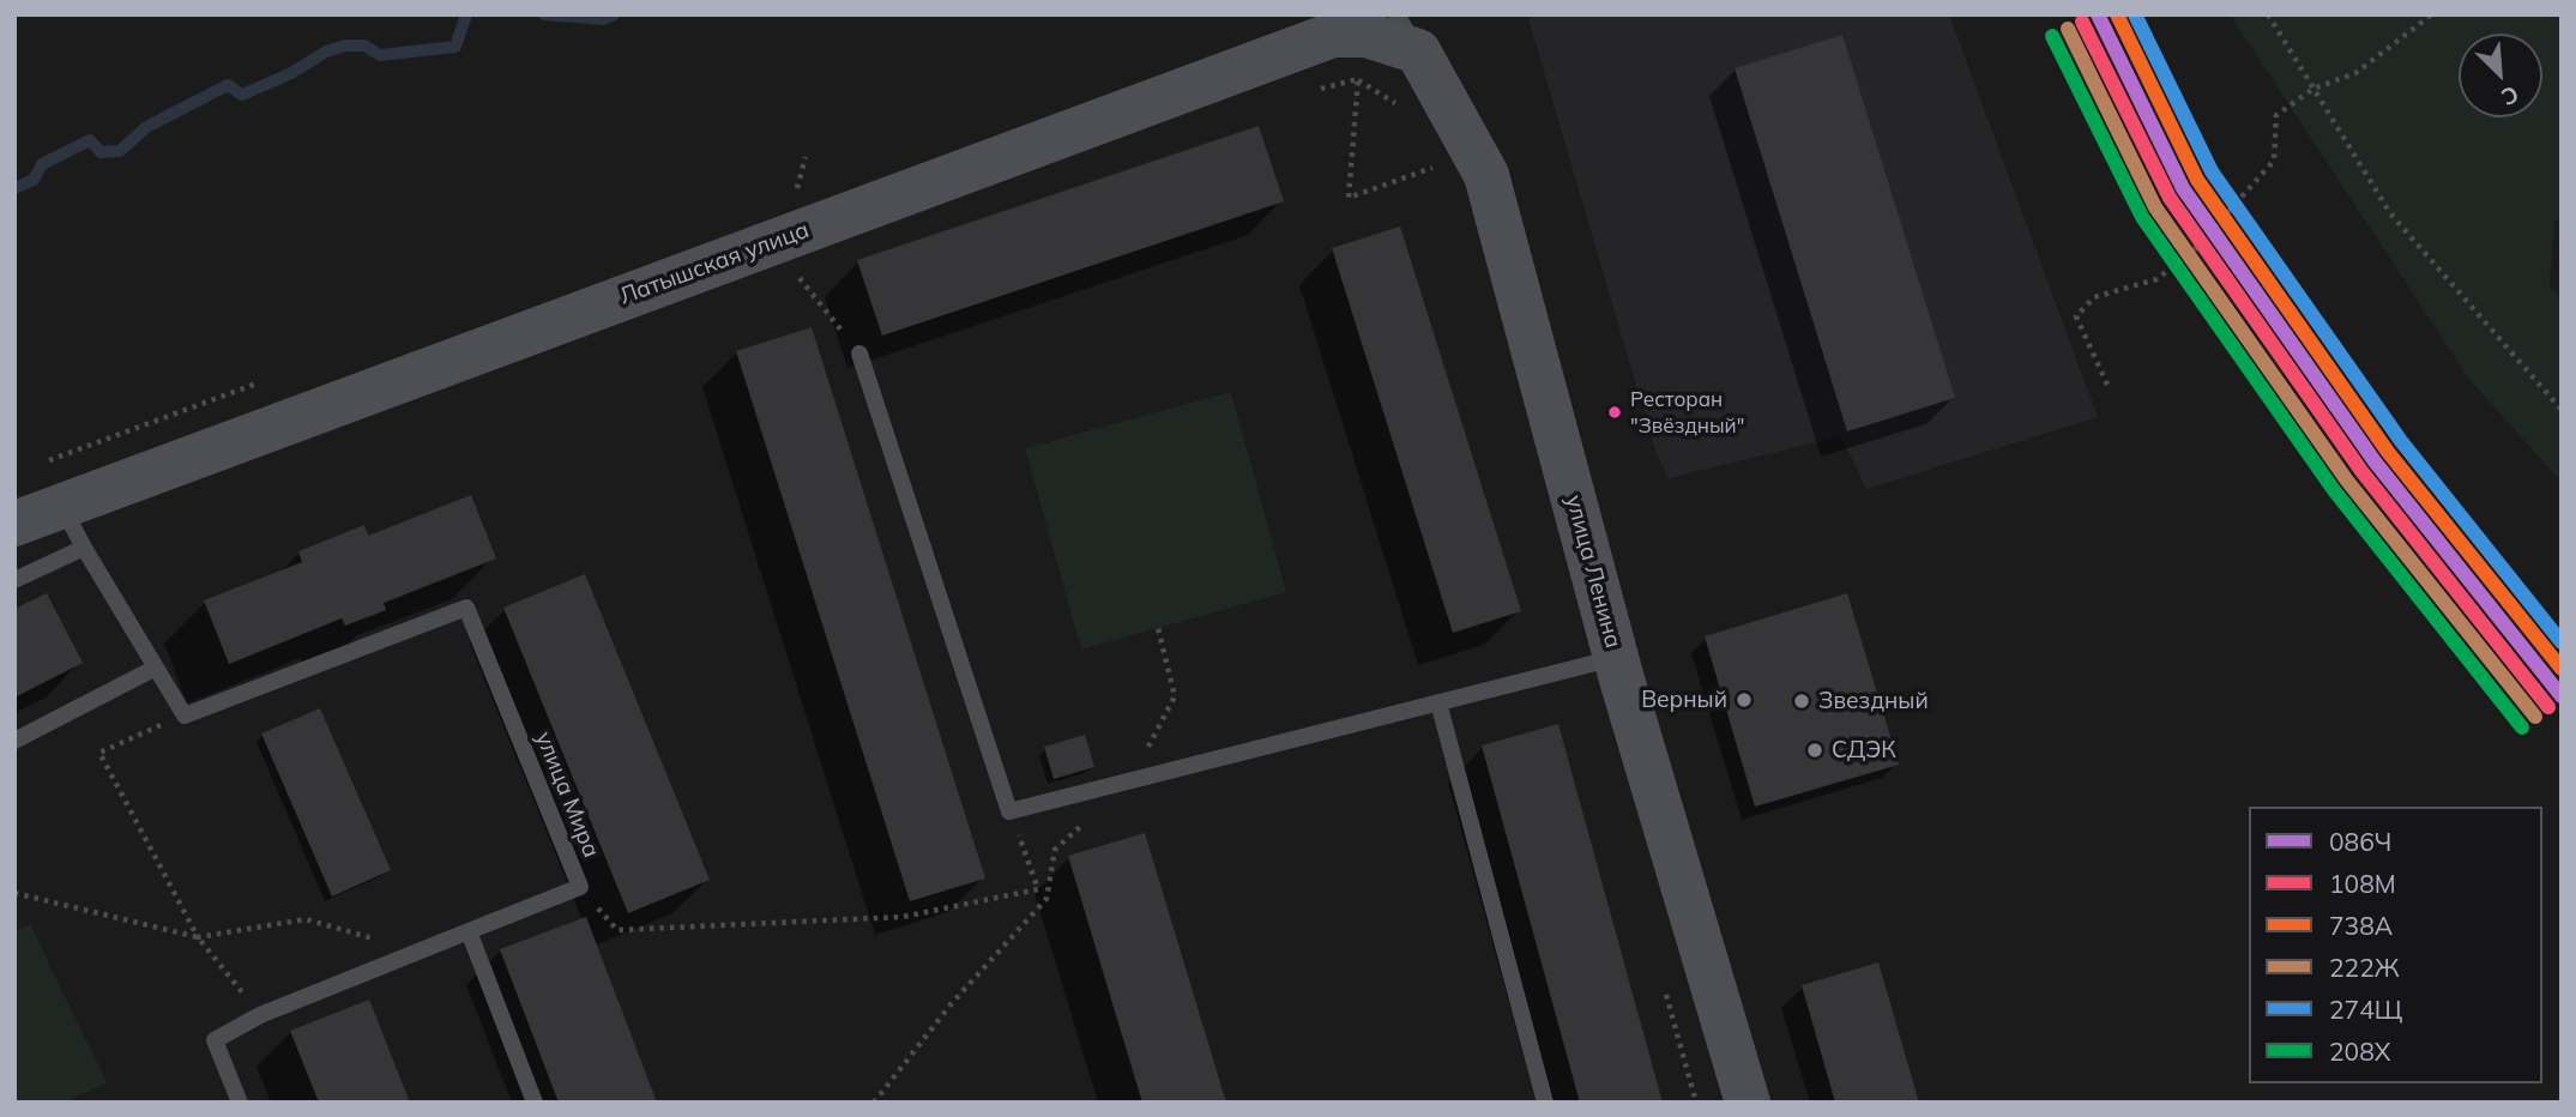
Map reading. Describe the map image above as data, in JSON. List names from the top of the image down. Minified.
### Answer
{"streets":{"street":["Латышская улица","улица Ленина"],"lane":["улица Мира"]},"crossings":[["Латышская улица","улица Ленина"]],"places":["Ресторан \"Звёздный\"","Верный","Звездный","СДЭК"],"lines":["transit line 086Ч","transit line 738А","transit line 274Щ","transit line 108М","transit line 222Ж","transit line 208Х"],"legend":["086Ч","108М","738А","222Ж","274Щ","208Х"],"north":"bottom right"}
